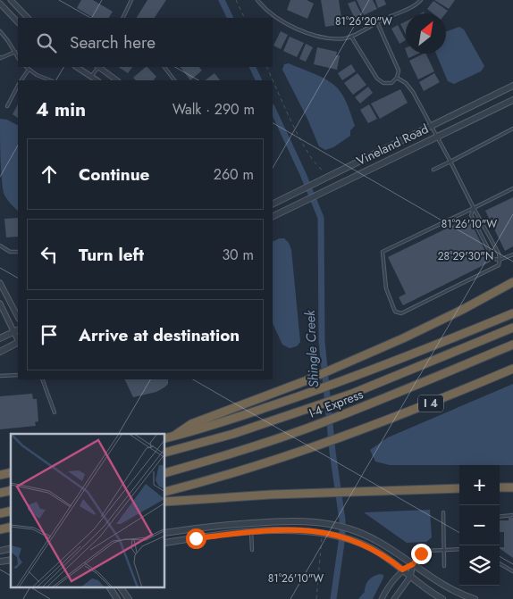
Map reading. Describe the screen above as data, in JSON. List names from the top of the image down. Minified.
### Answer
{"streets":{"highway":["I-4 Express","I 4"],"street":["Vineland Road"]},"water":["Shingle Creek"],"north":"top right","page":{"search":"Search here","heading":["4 min","Walk · 290 m"],"list":[["Continue","260 m"],["Turn left","30 m"],"Arrive at destination"],"map_buttons":["+","−"]},"coordinates":["81°26'20\"W","81°26'10\"W","28°29'30\"N"]}
